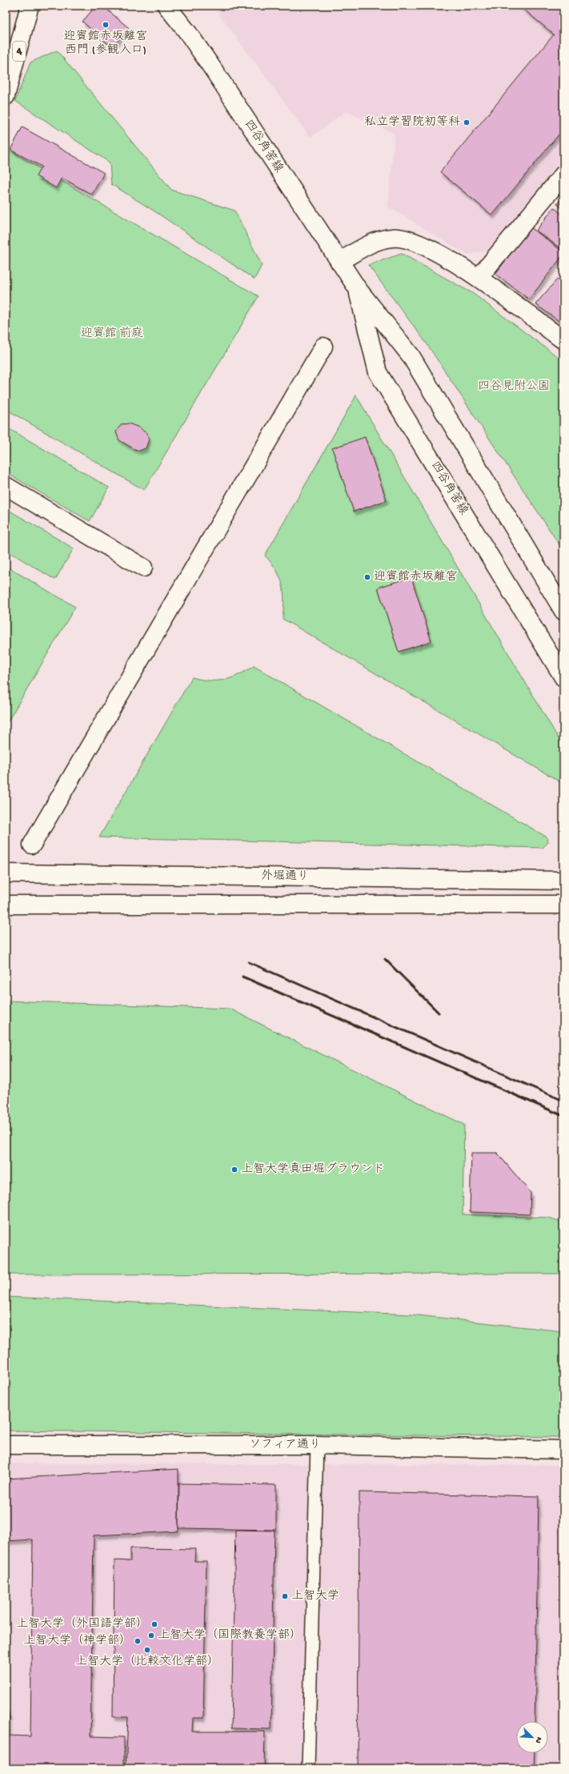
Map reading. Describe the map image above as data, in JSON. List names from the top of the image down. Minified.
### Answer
{"streets":{"main road":["4","四谷角筈線","外堀通り","ソフィア通り"]},"parks":["迎賓館 前庭","四谷見附公園"],"places":["迎賓館赤坂離宮 西門 (参観入口)","私立学習院初等科","迎賓館赤坂離宮","上智大学真田堀グラウンド","上智大学","上智大学（外国語学部）","上智大学（国際教養学部）","上智大学（神学部）","上智大学（比較文化学部）"],"north":"bottom right"}
